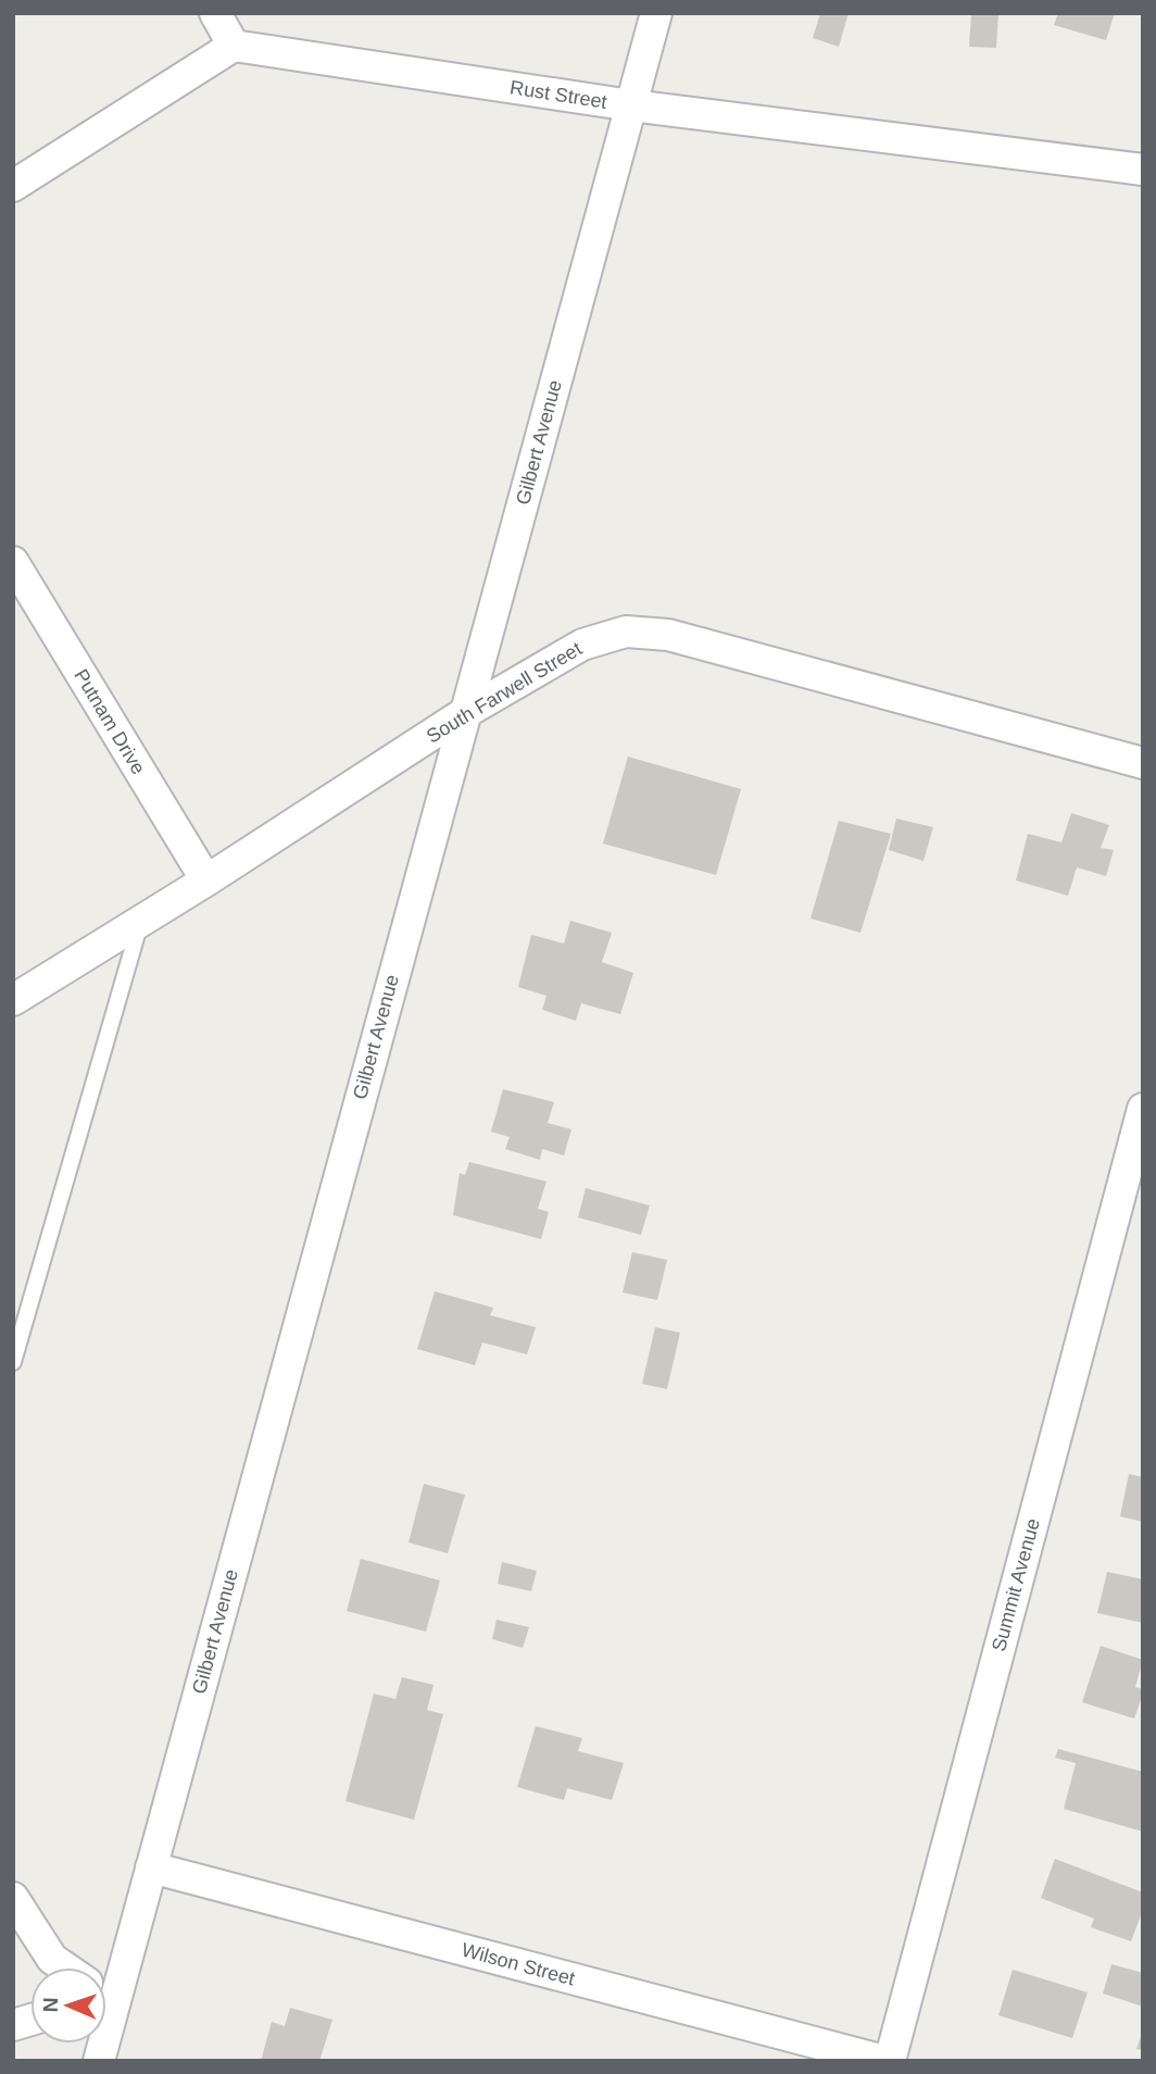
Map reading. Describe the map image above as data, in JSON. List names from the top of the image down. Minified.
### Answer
{"streets":{"street":["Rust Street","Gilbert Avenue","South Farwell Street","Putnam Drive","Summit Avenue","Wilson Street"]},"crossings":[["Rust Street","Gilbert Avenue"],["Gilbert Avenue","South Farwell Street"],["Gilbert Avenue","Wilson Street"],["South Farwell Street","Putnam Drive"],["Summit Avenue","Wilson Street"]],"north":"left"}
